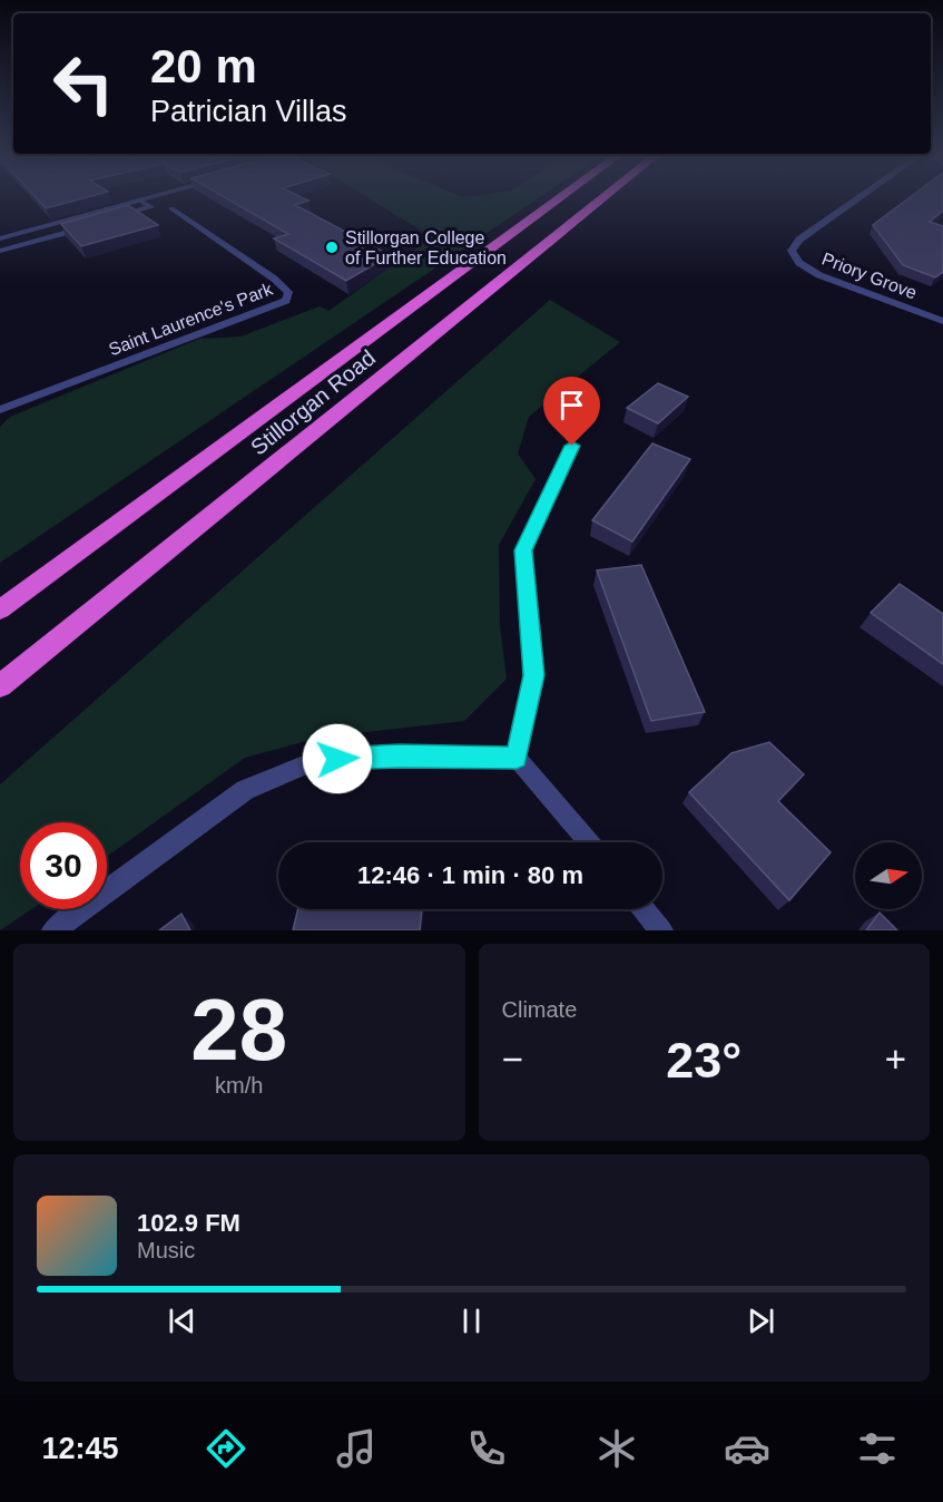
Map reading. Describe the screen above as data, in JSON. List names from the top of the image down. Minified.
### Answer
{"streets":{"highway":["Stillorgan Road"],"street":["Priory Grove","Saint Laurence's Park"]},"places":["Stillorgan College of Further Education"],"north":"right","page":{"turn":["20 m","Patrician Villas"],"limit":"30","trip":"12:46 · 1 min · 80 m","tile":[["28","km/h"],"Climate"],"heat":["−","23°","+"],"song":["102.9 FM","Music"],"tabs":"12:45"}}
